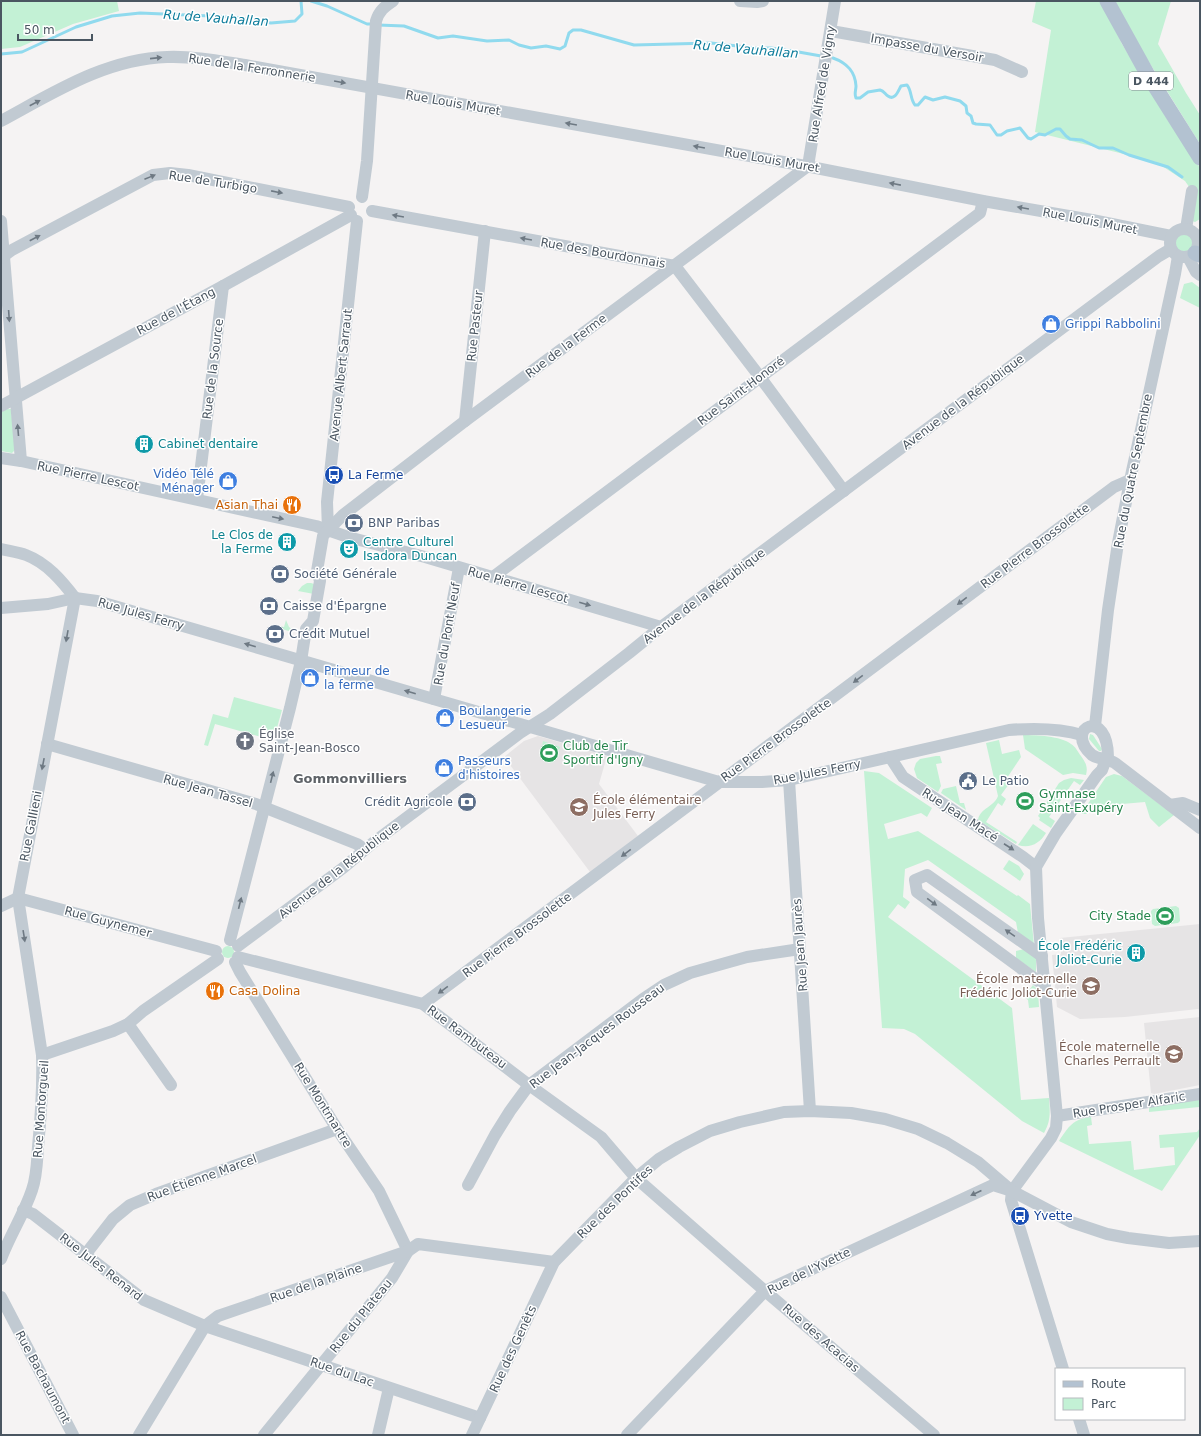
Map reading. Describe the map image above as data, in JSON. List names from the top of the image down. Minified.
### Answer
{"streets":{"main road":["D 444"],"street":["Impasse du Versoir","Rue de la Ferronnerie","Rue Alfred de Vigny","Rue Louis Muret","Rue de Turbigo","Rue des Bourdonnais","Rue de l'Étang","Rue Pasteur","Rue de la Ferme","Rue de la Source","Avenue Albert Sarraut","Rue Saint-Honoré","Avenue de la République","Rue du Quatre Septembre","Rue Pierre Lescot","Rue Pierre Brossolette","Rue Jules Ferry","Rue du Pont Neuf","Rue Jean Tassel","Rue Jean Macé","Rue Gallieni","Rue Guynemer","Rue Jean Jaurès","Rue Jean-Jacques Rousseau","Rue Rambuteau","Rue Montmartre","Rue Prosper Alfaric","Rue Montorgueil","Rue Étienne Marcel","Rue des Pontifes","Rue Jules Renard","Rue de l'Yvette","Rue de la Plaine","Rue du Plateau","Rue des Acacias","Rue des Genêts","Rue du Lac","Rue Bachaumont"]},"crossings":[["Impasse du Versoir","Rue Alfred de Vigny"],["Rue de la Ferronnerie","Rue Louis Muret"],["Rue Alfred de Vigny","Rue Louis Muret"],["Rue Alfred de Vigny","Rue de la Ferme"],["Rue Louis Muret","Rue de la Ferme"],["Rue Louis Muret","Rue Saint-Honoré"],["Rue Louis Muret","Avenue de la République"],["Rue Louis Muret","Rue du Quatre Septembre"],["Rue de Turbigo","Rue des Bourdonnais"],["Rue de Turbigo","Rue de l'Étang"],["Rue de Turbigo","Avenue Albert Sarraut"],["Rue des Bourdonnais","Rue de l'Étang"],["Rue des Bourdonnais","Rue Pasteur"],["Rue des Bourdonnais","Rue de la Ferme"],["Rue des Bourdonnais","Avenue Albert Sarraut"],["Rue des Bourdonnais","Rue Saint-Honoré"],["Rue des Bourdonnais","Avenue de la République"],["Rue de l'Étang","Rue de la Source"],["Rue de l'Étang","Avenue Albert Sarraut"],["Rue Pasteur","Rue de la Ferme"],["Rue de la Ferme","Avenue Albert Sarraut"],["Rue de la Ferme","Rue Pierre Lescot"],["Rue de la Source","Rue Pierre Lescot"],["Avenue Albert Sarraut","Rue Pierre Lescot"],["Rue Saint-Honoré","Rue Pierre Lescot"],["Avenue de la République","Rue du Quatre Septembre"],["Avenue de la République","Rue Pierre Lescot"],["Avenue de la République","Rue Jules Ferry"],["Avenue de la République","Rue Jean Tassel"],["Avenue de la République","Rue Guynemer"],["Avenue de la République","Rue Rambuteau"],["Avenue de la République","Rue Montmartre"],["Avenue de la République","Rue Montorgueil"],["Rue du Quatre Septembre","Rue Pierre Brossolette"],["Rue Pierre Lescot","Rue du Pont Neuf"],["Rue Pierre Brossolette","Rue Jules Ferry"],["Rue Pierre Brossolette","Rue Rambuteau"],["Rue Jules Ferry","Rue du Pont Neuf"],["Rue Jules Ferry","Rue Jean Macé"],["Rue Jules Ferry","Rue Gallieni"],["Rue Jules Ferry","Rue Jean Jaurès"],["Rue Jean Tassel","Rue Gallieni"],["Rue Gallieni","Rue Guynemer"],["Rue Gallieni","Rue Montorgueil"],["Rue Guynemer","Rue Rambuteau"],["Rue Guynemer","Rue Montmartre"],["Rue Guynemer","Rue Montorgueil"],["Rue Jean Jaurès","Rue Jean-Jacques Rousseau"],["Rue Jean Jaurès","Rue des Pontifes"],["Rue Jean-Jacques Rousseau","Rue Rambuteau"],["Rue Rambuteau","Rue Montmartre"],["Rue Rambuteau","Rue des Pontifes"],["Rue Rambuteau","Rue des Acacias"],["Rue Montmartre","Rue Étienne Marcel"],["Rue Montmartre","Rue de la Plaine"],["Rue Montmartre","Rue du Plateau"],["Rue Montorgueil","Rue Jules Renard"],["Rue Étienne Marcel","Rue Jules Renard"],["Rue des Pontifes","Rue de l'Yvette"],["Rue des Pontifes","Rue de la Plaine"],["Rue des Pontifes","Rue des Acacias"],["Rue des Pontifes","Rue des Genêts"],["Rue Jules Renard","Rue de la Plaine"],["Rue Jules Renard","Rue du Lac"],["Rue de l'Yvette","Rue des Acacias"],["Rue de la Plaine","Rue du Plateau"],["Rue de la Plaine","Rue des Genêts"],["Rue de la Plaine","Rue du Lac"],["Rue du Plateau","Rue du Lac"],["Rue des Genêts","Rue du Lac"]],"one_way":["Rue de la Ferronnerie","Rue Louis Muret","Rue de Turbigo","Rue des Bourdonnais","Rue Pierre Lescot","Rue Pierre Brossolette","Rue Jean Macé","Rue Gallieni","Rue de l'Yvette"],"districts":["Gommonvilliers"],"water":["Ru de Vauhallan"],"places":{"shop":["Grippi Rabbolini","Vidéo Télé Ménager","Primeur de la ferme","Boulangerie Lesueur","Passeurs d'histoires"],"building":["Cabinet dentaire","Le Clos de la Ferme","École Frédéric Joliot-Curie"],"bus stop":["La Ferme","Yvette"],"restaurant":["Asian Thai","Casa Dolina"],"bank":["BNP Paribas","Société Générale","Caisse d'Épargne","Crédit Mutuel","Crédit Agricole"],"theatre":["Centre Culturel Isadora Duncan"],"church":["Église Saint-Jean-Bosco"],"sports":["Club de Tir Sportif d'Igny","Gymnase Saint-Exupéry","City Stade"],"public building":["Le Patio"],"school or university":["École élémentaire Jules Ferry","École maternelle Frédéric Joliot-Curie","École maternelle Charles Perrault"]},"legend":["Route","Parc"],"scale_bar":"50 m"}
